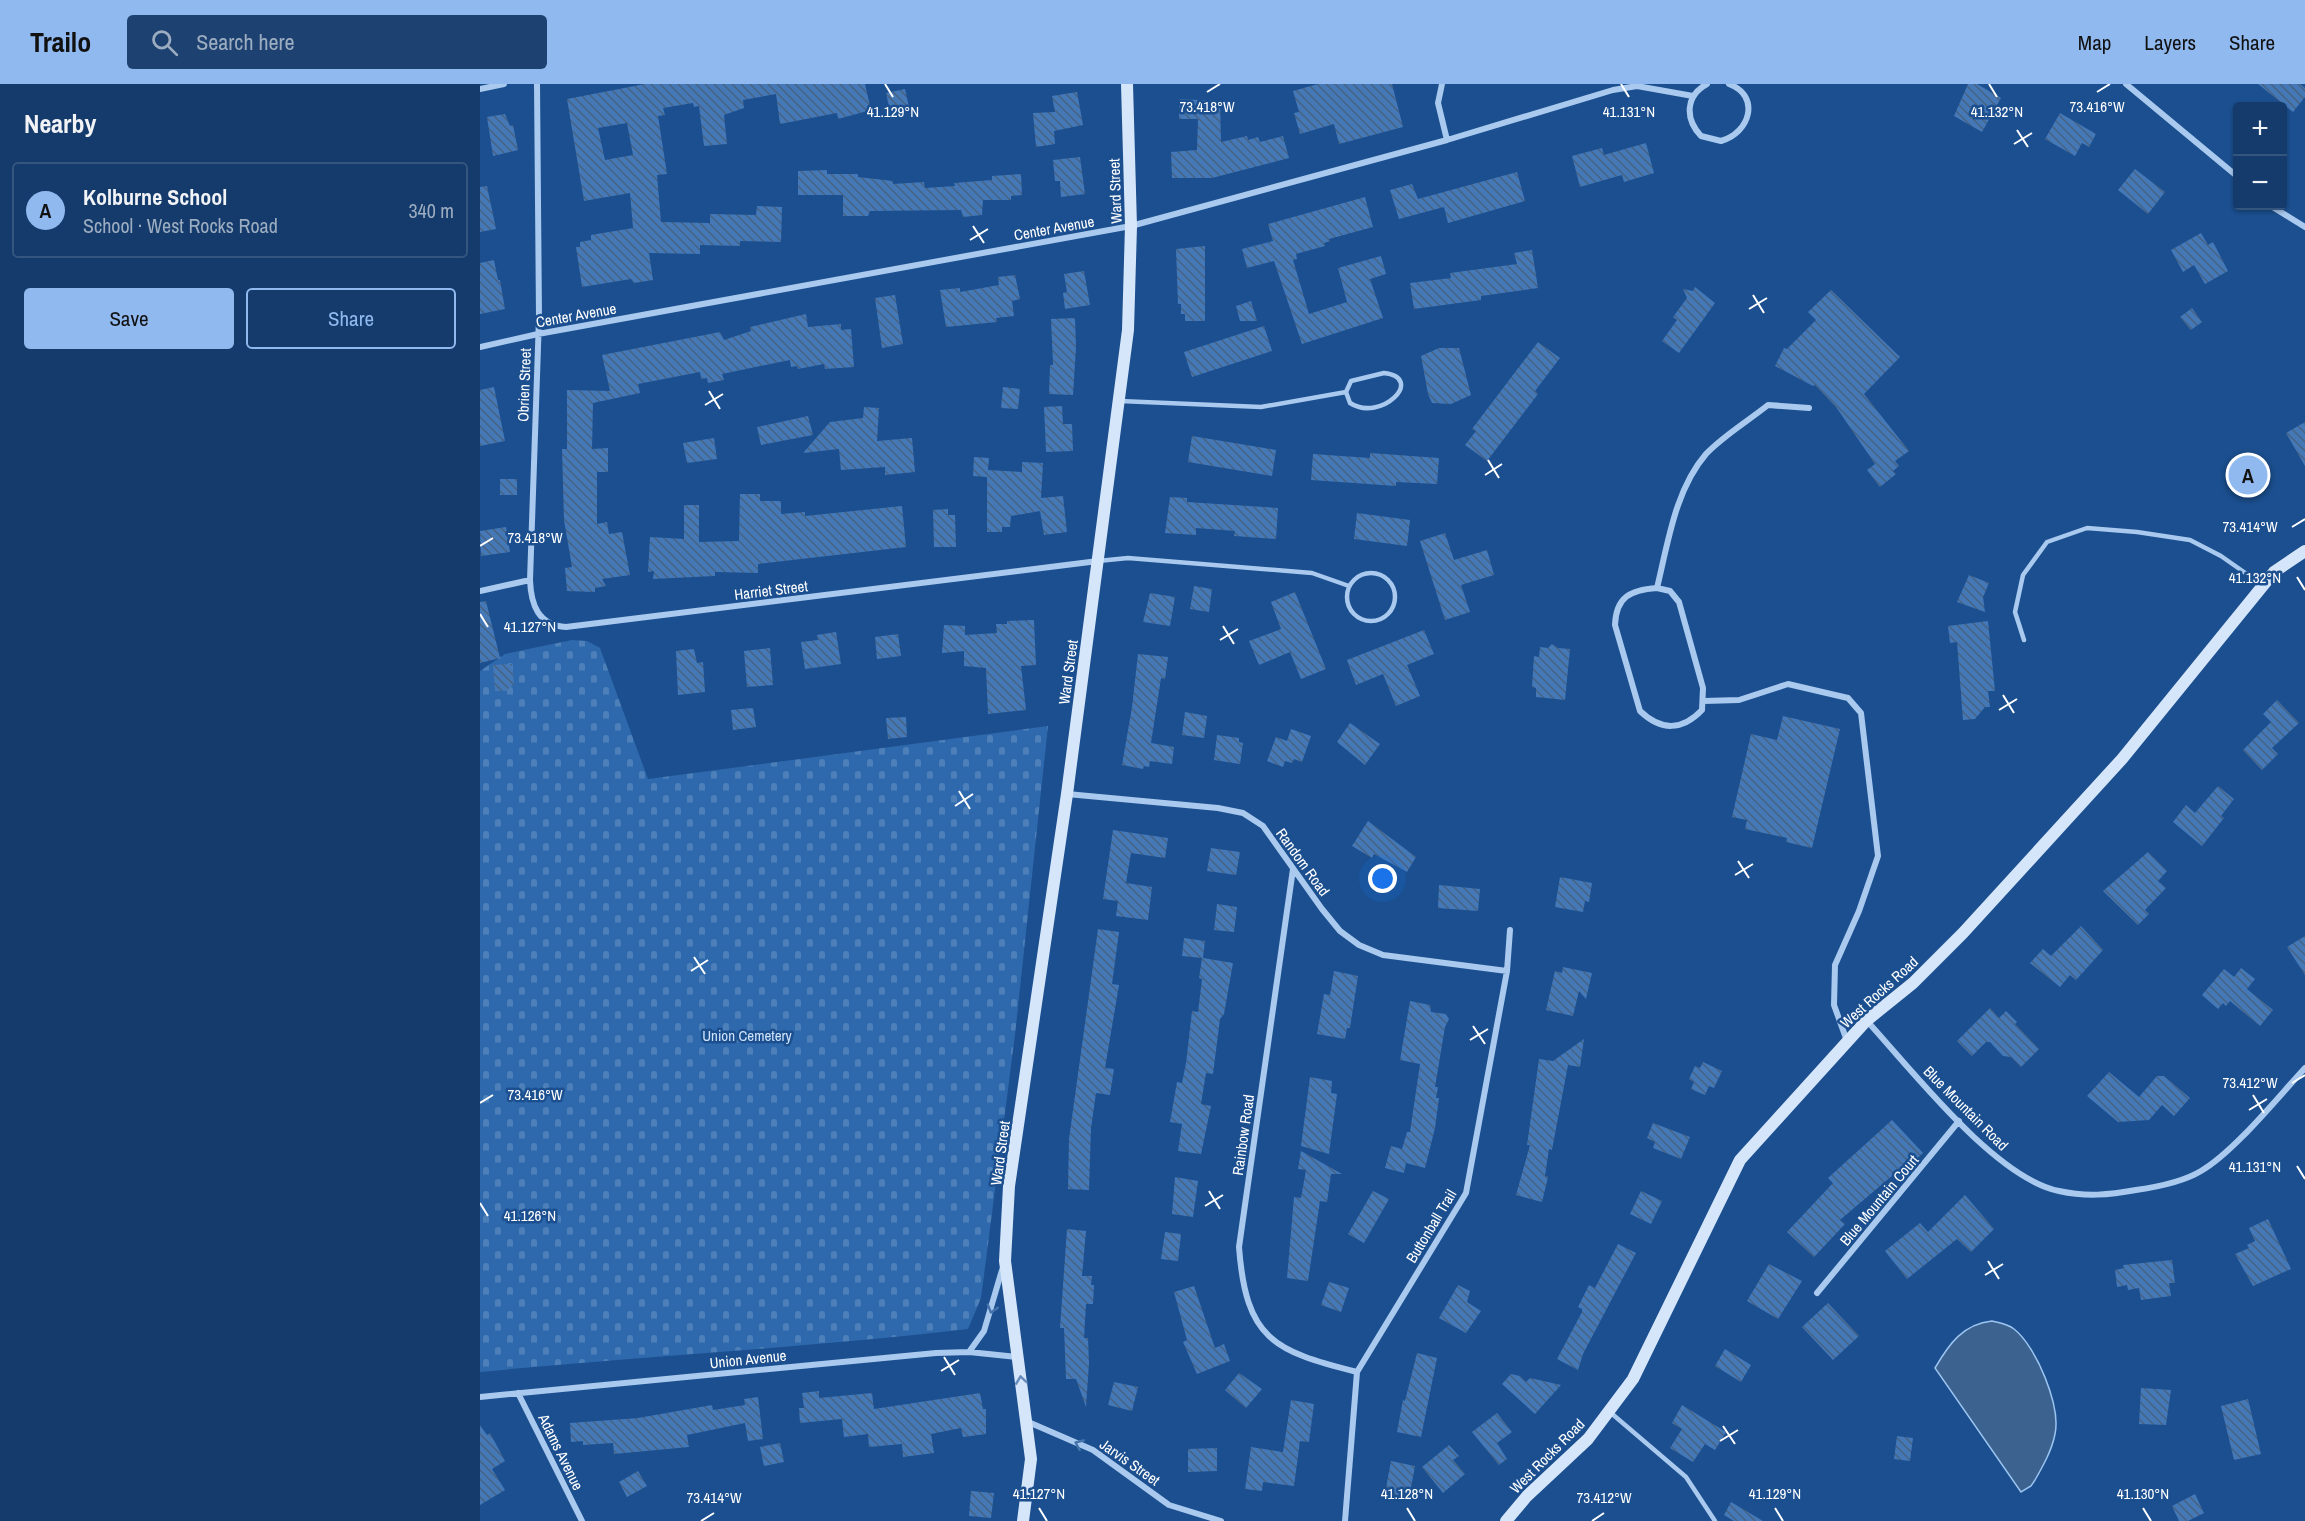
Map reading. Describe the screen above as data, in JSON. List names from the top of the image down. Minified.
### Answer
{"streets":{"main road":["Ward Street","West Rocks Road"],"street":["Center Avenue","Obrien Street","Harriet Street","Random Road","Blue Mountain Road","Rainbow Road","Blue Mountain Court","Buttonball Trail","Union Avenue","Adams Avenue","Jarvis Street"]},"crossings":[["Ward Street","Center Avenue"],["Ward Street","Harriet Street"],["Ward Street","Random Road"],["Ward Street","Union Avenue"],["Ward Street","Jarvis Street"],["Center Avenue","Obrien Street"],["Obrien Street","Harriet Street"],["Random Road","Rainbow Road"],["Random Road","Buttonball Trail"],["West Rocks Road","Blue Mountain Road"],["Blue Mountain Road","Blue Mountain Court"],["Rainbow Road","Buttonball Trail"],["Union Avenue","Adams Avenue"]],"one_way":["Jarvis Street"],"parks":["Union Cemetery"],"page":{"header":"Trailo","search":"Search here","nav":["Map","Layers","Share"],"heading":"Nearby","map_buttons":["+","−"],"list":[{"mark":"A","name":"Kolburne School","note":"School · West Rocks Road","value":"340 m"}],"buttons":["Save","Share"],"pins":"A"},"coordinates":["73.416°W","73.418°W","41.129°N","41.131°N","41.132°N","73.414°W","41.127°N","73.412°W","41.126°N","41.128°N","41.130°N"]}
